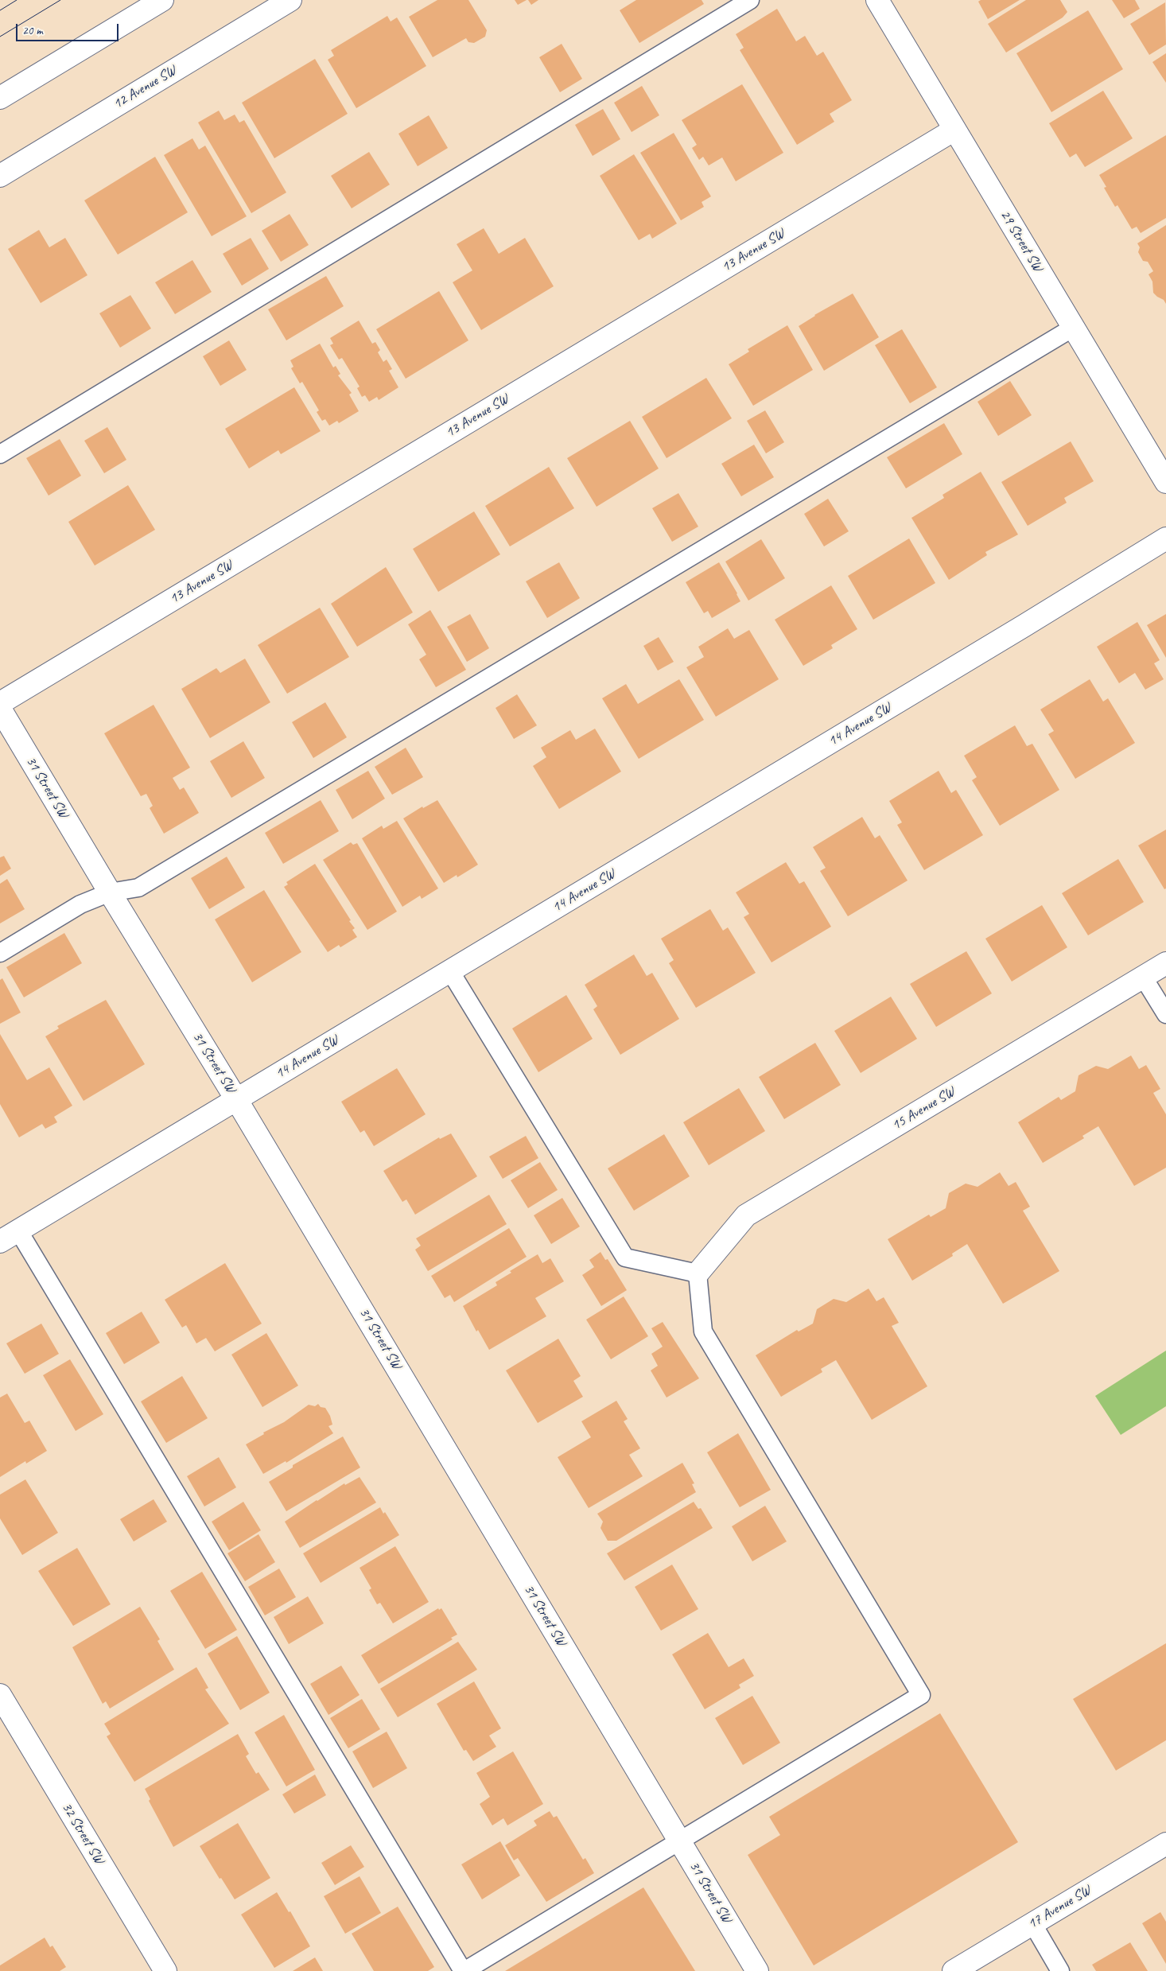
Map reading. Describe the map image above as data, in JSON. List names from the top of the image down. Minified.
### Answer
{"streets":{"street":["12 Avenue SW","29 Street SW","13 Avenue SW","14 Avenue SW","31 Street SW","15 Avenue SW","32 Street SW","17 Avenue SW"]},"crossings":[["29 Street SW","13 Avenue SW"],["14 Avenue SW","31 Street SW"]],"scale_bar":"20 m"}
